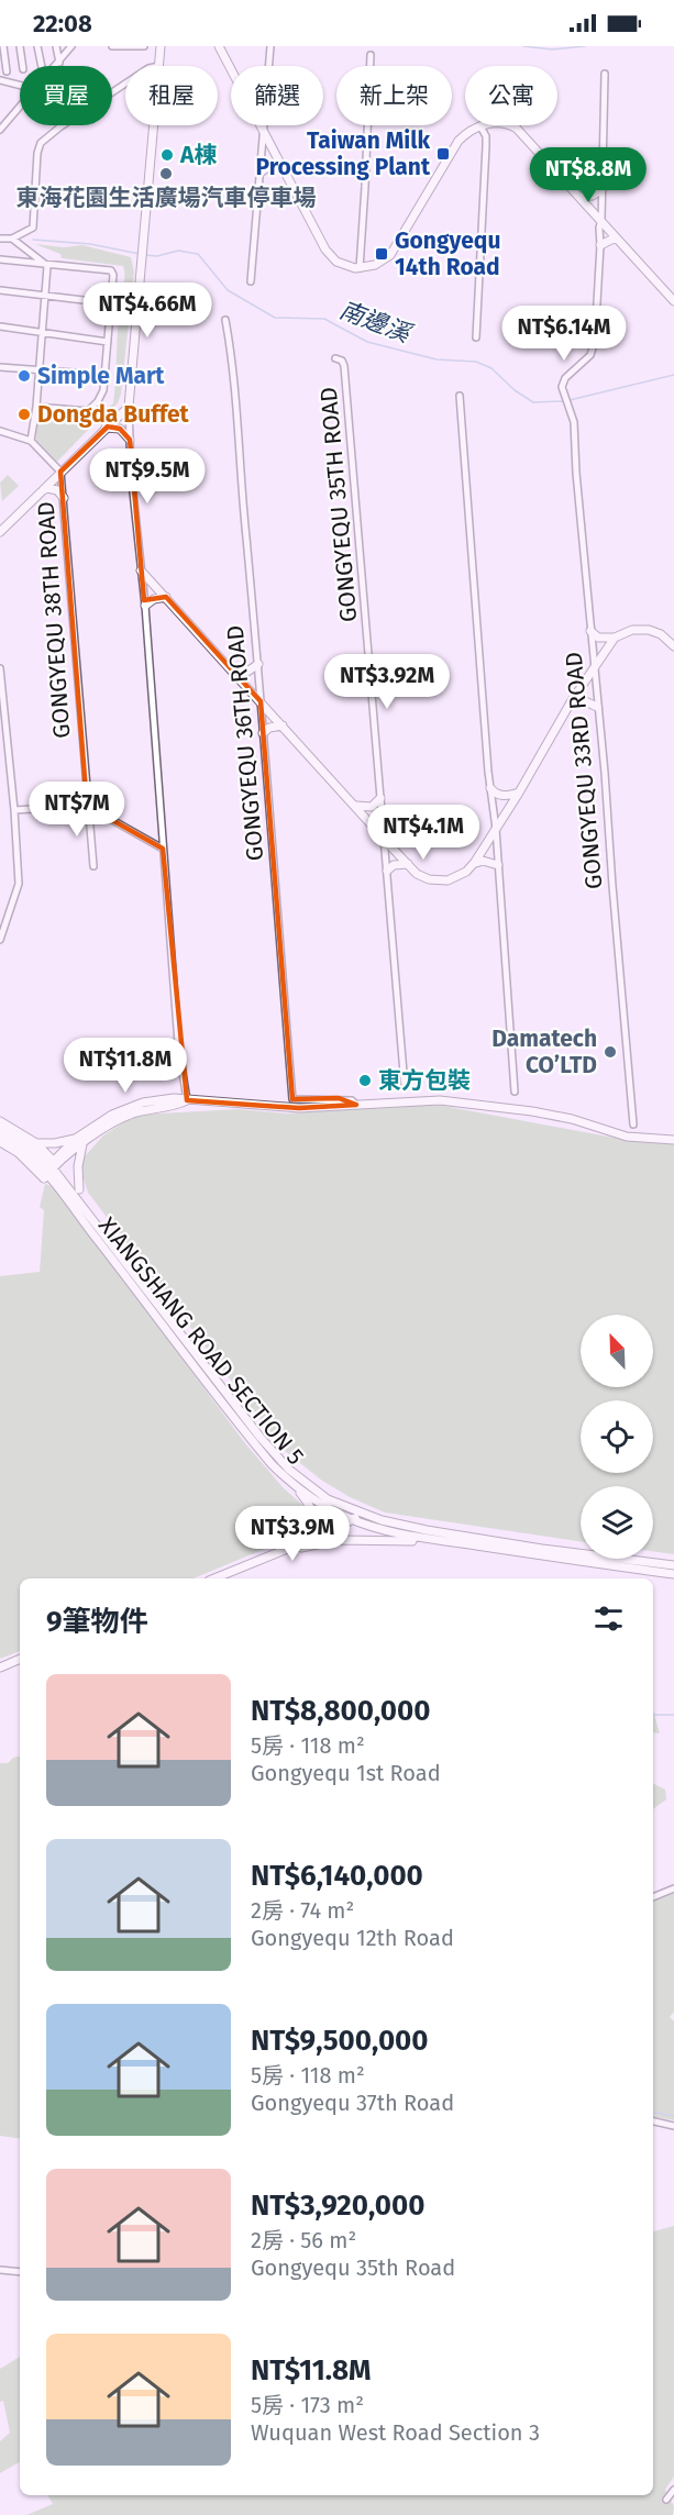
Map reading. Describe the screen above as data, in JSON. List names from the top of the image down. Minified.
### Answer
{"streets":{"street":["GONGYEQU 35TH ROAD","GONGYEQU 38TH ROAD","GONGYEQU 36TH ROAD","GONGYEQU 33RD ROAD","XIANGSHANG ROAD SECTION 5"]},"water":["南邊溪"],"places":{"transit":["Taiwan Milk Processing Plant","Gongyequ 14th Road"],"other":["A棟","東海花園生活廣場汽車停車場","Simple Mart","Dongda Buffet","Damatech CO’LTD","東方包裝"]},"north":"top left","page":{"status":"22:08","chip":["買屋","租屋","篩選","新上架","公寓"],"price":["NT$8.8M","NT$4.66M","NT$6.14M","NT$9.5M","NT$3.92M","NT$7M","NT$4.1M","NT$11.8M","NT$3.9M"],"heading":"9筆物件","list":[{"name":"NT$8,800,000","note":"5房 · 118 m² · Gongyequ 1st Road"},{"name":"NT$6,140,000","note":"2房 · 74 m² · Gongyequ 12th Road"},{"name":"NT$9,500,000","note":"5房 · 118 m² · Gongyequ 37th Road"},{"name":"NT$3,920,000","note":"2房 · 56 m² · Gongyequ 35th Road"},{"name":"NT$11.8M","note":"5房 · 173 m² · Wuquan West Road Section 3"}]}}
